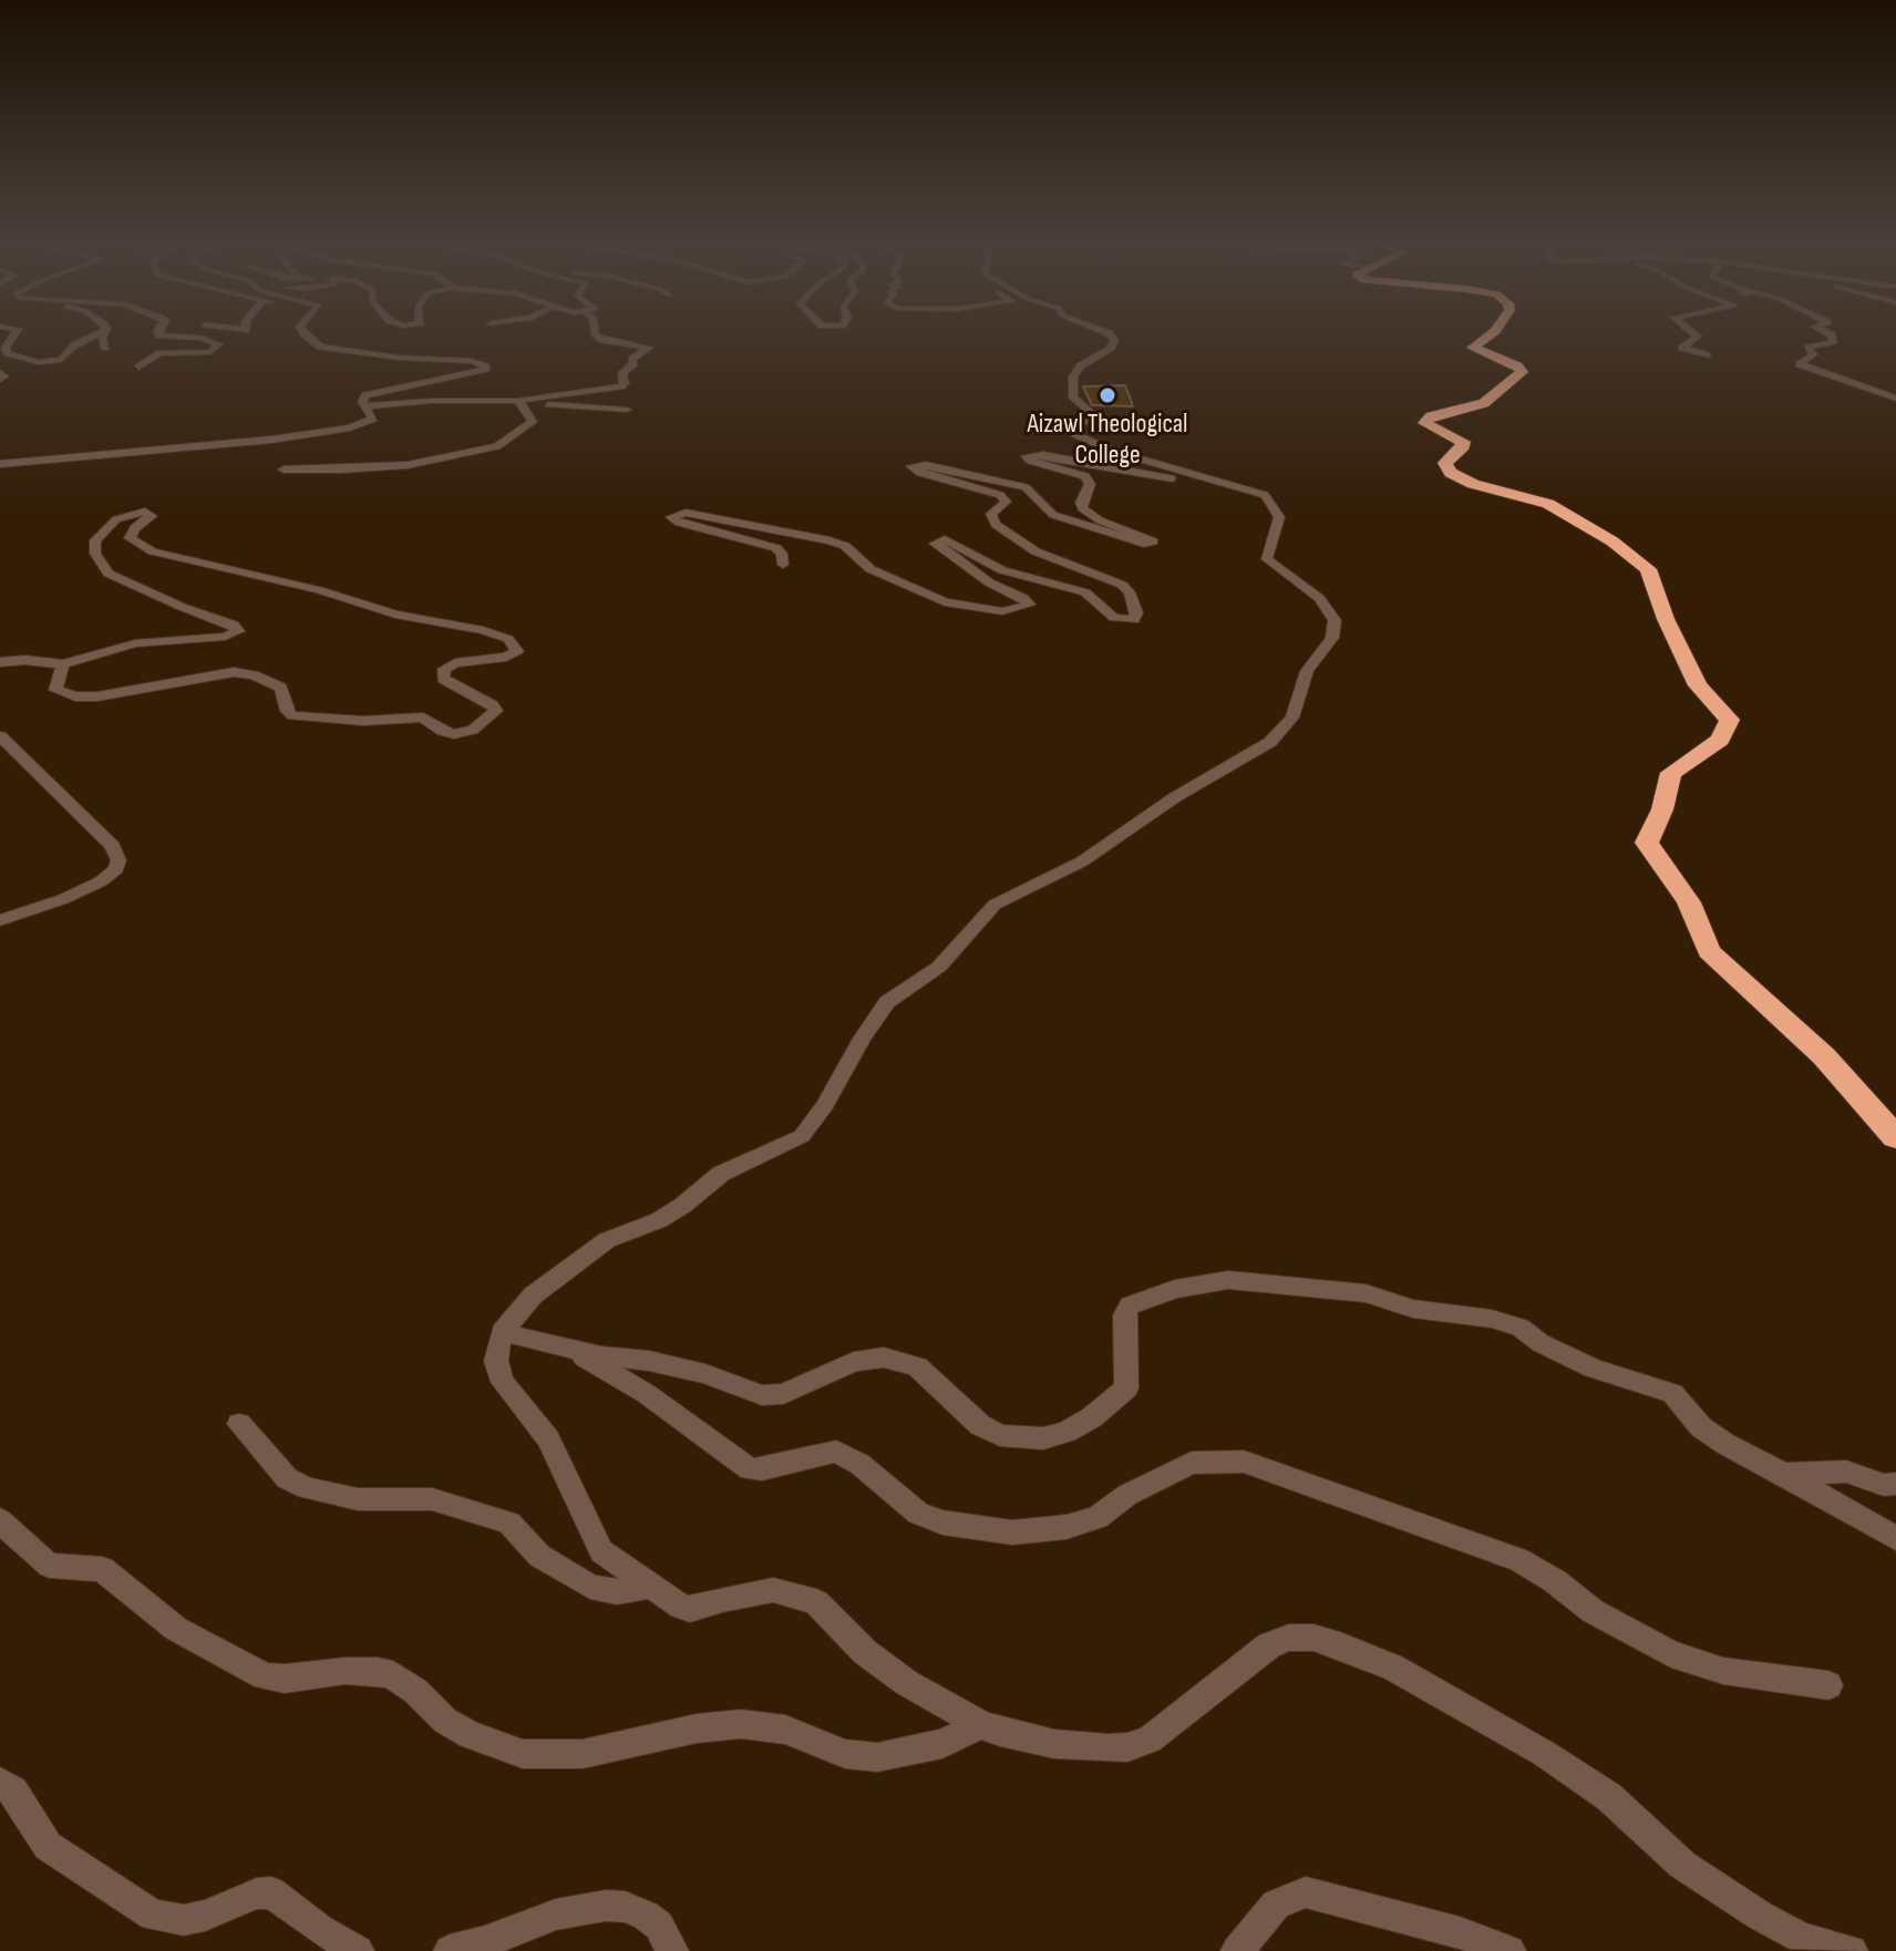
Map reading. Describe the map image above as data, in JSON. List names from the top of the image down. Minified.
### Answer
{"places":["Aizawl Theological College"]}
